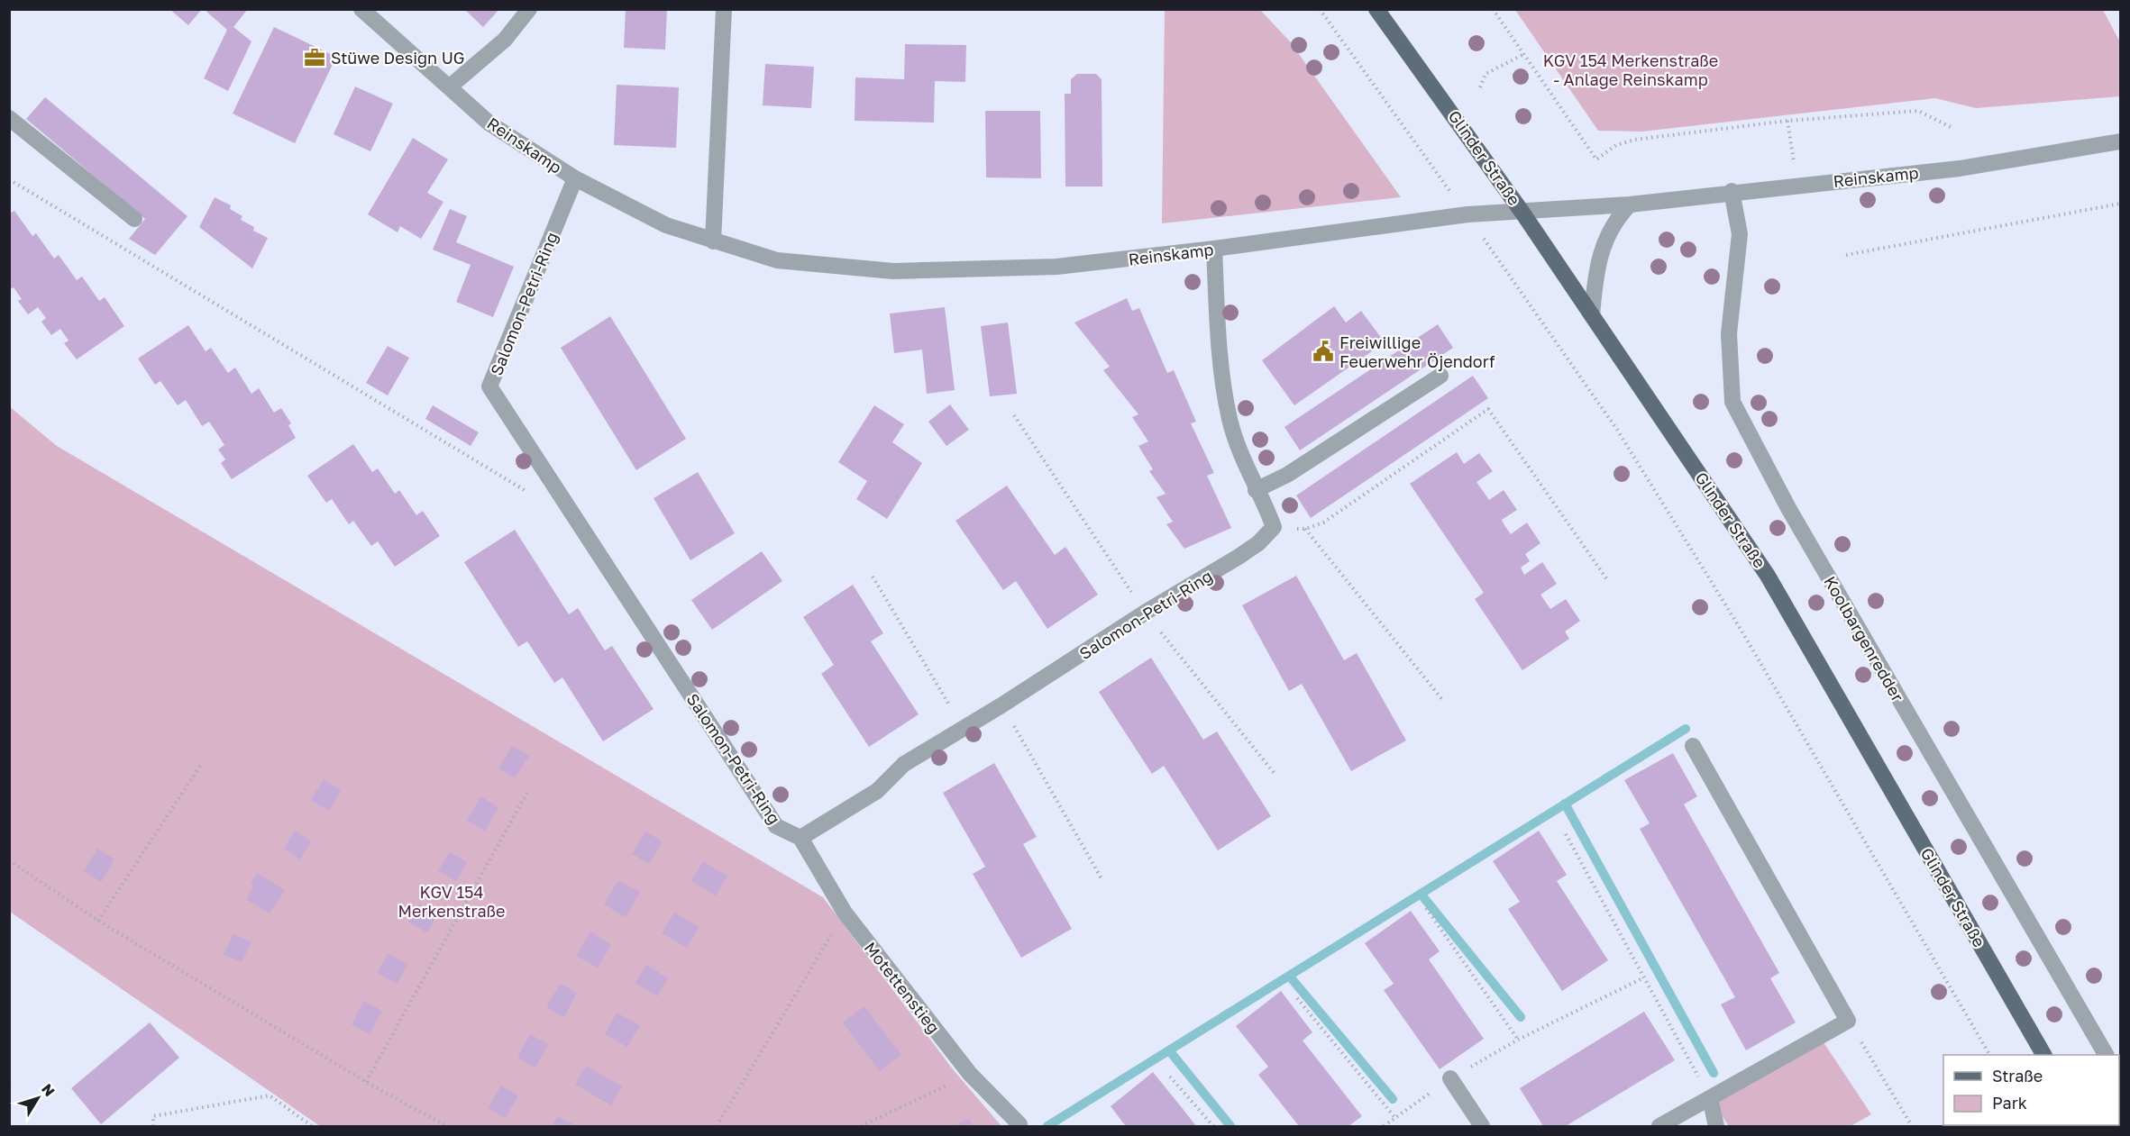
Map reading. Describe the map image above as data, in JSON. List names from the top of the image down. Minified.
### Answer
{"streets":{"main road":["Glinder Straße"],"street":["Reinskamp","Salomon-Petri-Ring","Koolbargenredder","Motettenstieg"]},"crossings":[["Reinskamp","Glinder Straße"],["Reinskamp","Salomon-Petri-Ring"],["Reinskamp","Koolbargenredder"],["Salomon-Petri-Ring","Motettenstieg"]],"parks":["KGV 154 Merkenstraße - Anlage Reinskamp","KGV 154 Merkenstraße"],"places":{"office":["Stüwe Design UG"],"public building":["Freiwillige Feuerwehr Öjendorf"]},"legend":["Straße","Park"],"north":"top right"}
